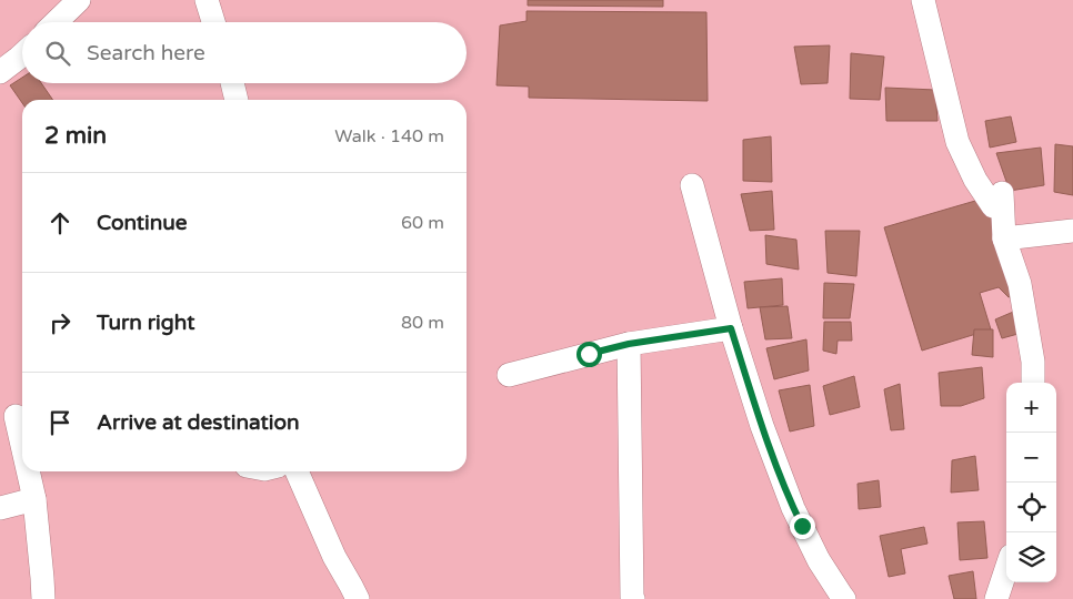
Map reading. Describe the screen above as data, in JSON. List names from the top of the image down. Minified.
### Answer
{"page":{"search":"Search here","heading":["2 min","Walk · 140 m"],"list":[["Continue","60 m"],["Turn right","80 m"],"Arrive at destination"],"map_buttons":["+","−"]}}
